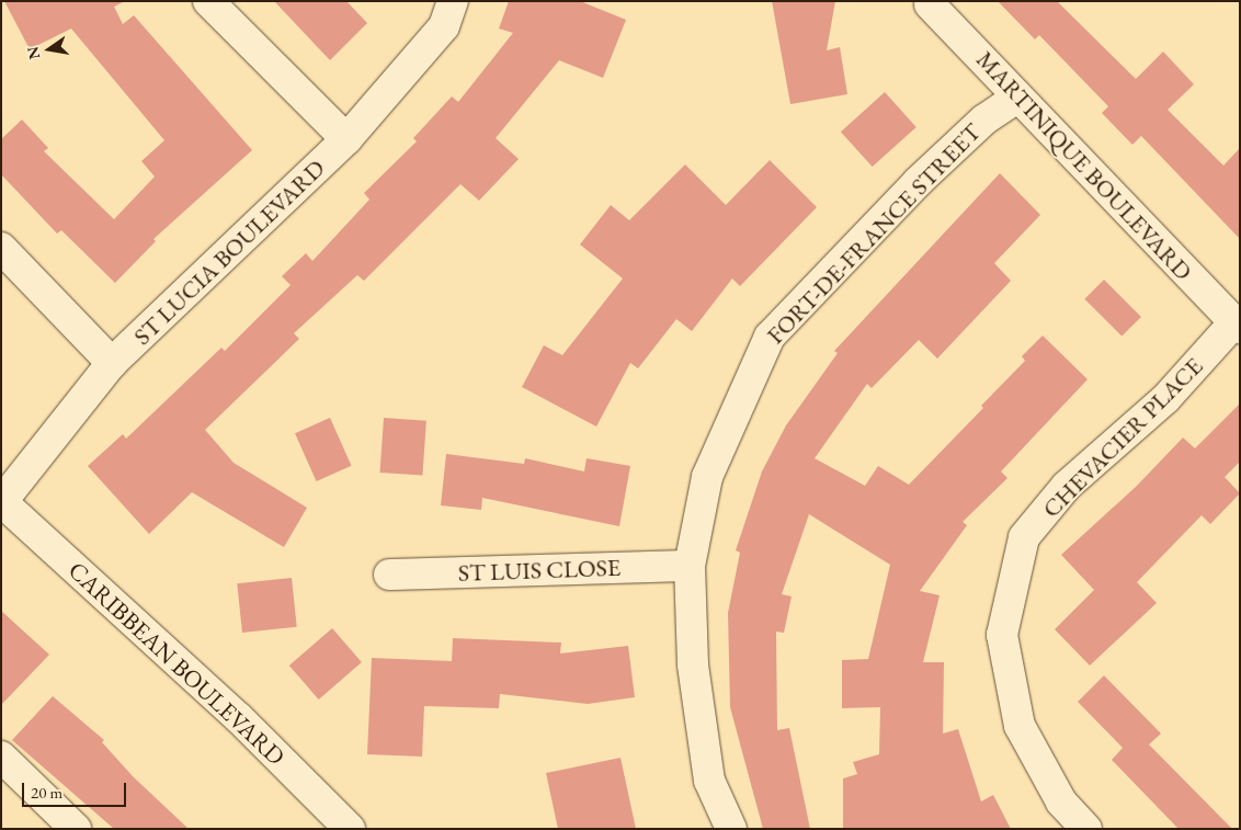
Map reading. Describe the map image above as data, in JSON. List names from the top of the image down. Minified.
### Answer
{"streets":{"street":["MARTINIQUE BOULEVARD","FORT-DE-FRANCE STREET","ST LUCIA BOULEVARD","CHEVACIER PLACE","ST LUIS CLOSE","CARIBBEAN BOULEVARD"]},"crossings":[["MARTINIQUE BOULEVARD","FORT-DE-FRANCE STREET"],["MARTINIQUE BOULEVARD","CHEVACIER PLACE"],["FORT-DE-FRANCE STREET","ST LUIS CLOSE"],["ST LUCIA BOULEVARD","CARIBBEAN BOULEVARD"]],"scale_bar":"20 m","north":"left"}
